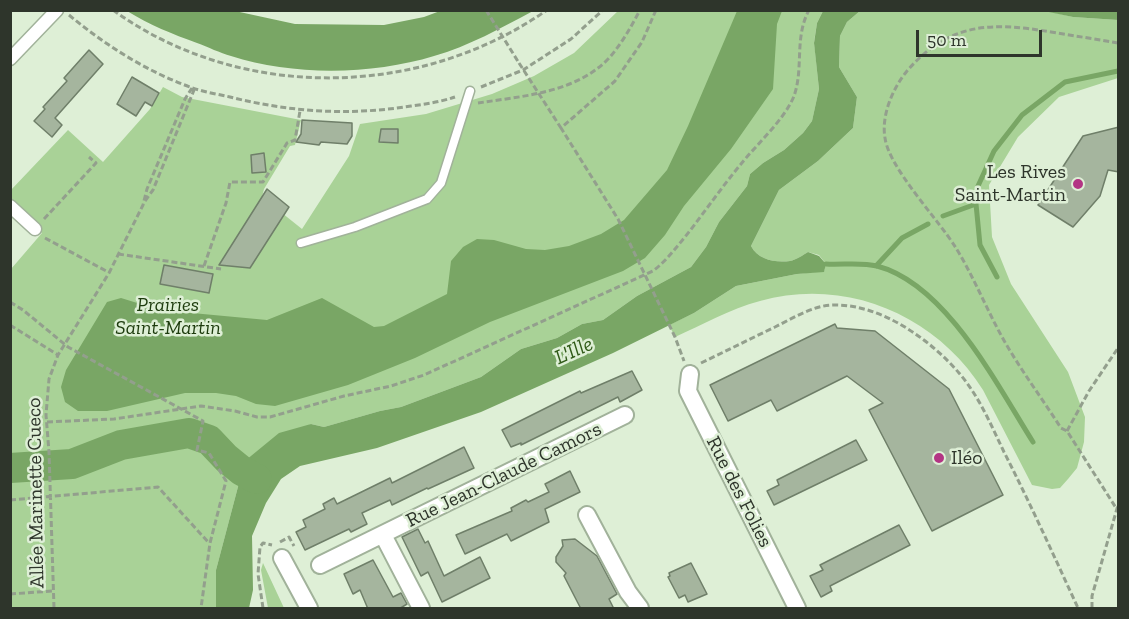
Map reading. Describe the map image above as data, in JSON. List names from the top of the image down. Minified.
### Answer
{"streets":{"street":["Rue Jean-Claude Camors","Rue des Folies"],"path":["Allée Marinette Cueco"]},"water":["L'Ille"],"parks":["Prairies Saint-Martin"],"places":["Les Rives Saint-Martin","Iléo"],"scale_bar":"50 m"}
